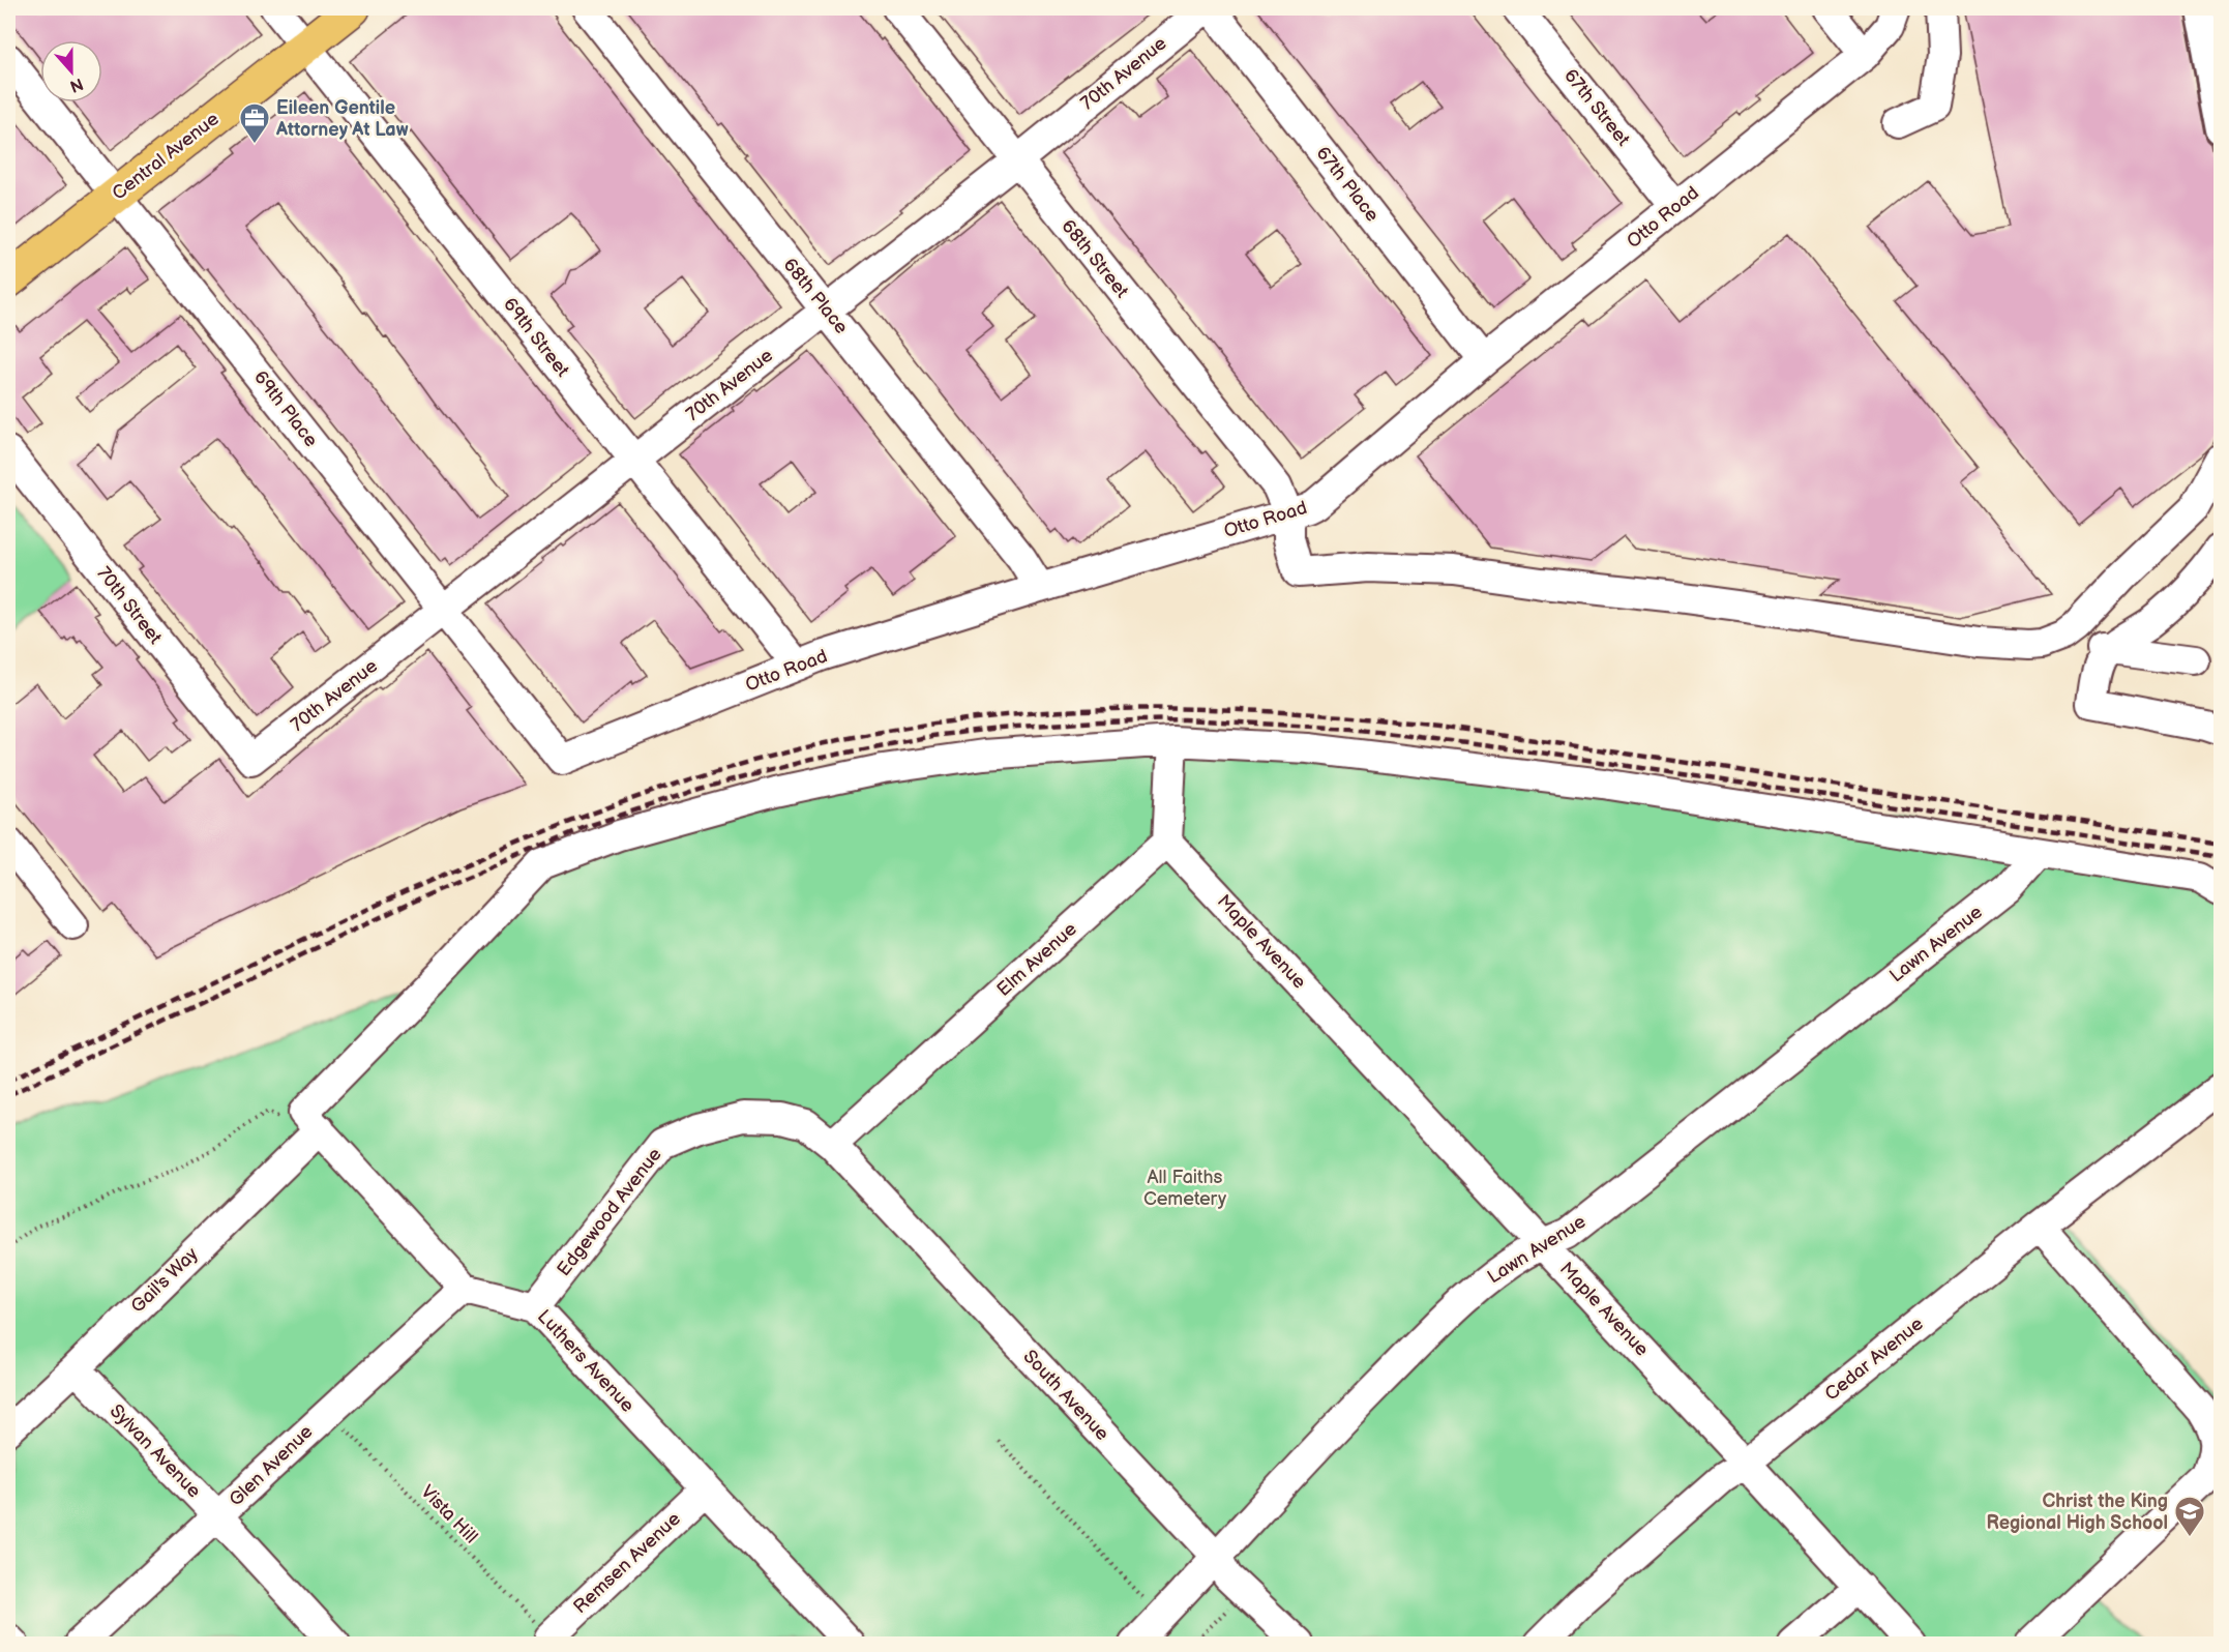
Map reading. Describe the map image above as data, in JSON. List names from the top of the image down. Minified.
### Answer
{"streets":{"main road":["Central Avenue"],"street":["70th Avenue","67th Street","67th Place","Otto Road","68th Street","68th Place","69th Street","69th Place","70th Street","Maple Avenue","Lawn Avenue","Elm Avenue","Edgewood Avenue","Gail's Way","Cedar Avenue","Luthers Avenue","South Avenue","Sylvan Avenue","Glen Avenue","Remsen Avenue"],"path":["Vista Hill"]},"crossings":[["70th Avenue","68th Street"],["70th Avenue","68th Place"],["70th Avenue","69th Street"],["70th Avenue","69th Place"],["70th Avenue","70th Street"],["67th Street","Otto Road"],["Central Avenue","69th Street"],["Central Avenue","69th Place"],["67th Place","Otto Road"],["Otto Road","68th Street"],["Otto Road","68th Place"],["Otto Road","69th Street"],["Otto Road","69th Place"],["Maple Avenue","Lawn Avenue"],["Maple Avenue","Elm Avenue"],["Maple Avenue","Cedar Avenue"],["Lawn Avenue","Gail's Way"],["Lawn Avenue","South Avenue"],["Elm Avenue","Edgewood Avenue"],["Elm Avenue","South Avenue"],["Edgewood Avenue","Luthers Avenue"],["Edgewood Avenue","South Avenue"],["Gail's Way","Sylvan Avenue"],["Luthers Avenue","Glen Avenue"],["Luthers Avenue","Remsen Avenue"],["Sylvan Avenue","Glen Avenue"],["Glen Avenue","Vista Hill"],["Vista Hill","Remsen Avenue"]],"parks":["All Faiths Cemetery"],"places":{"office":["Eileen Gentile Attorney At Law"],"school or university":["Christ the King Regional High School"]},"north":"bottom"}
